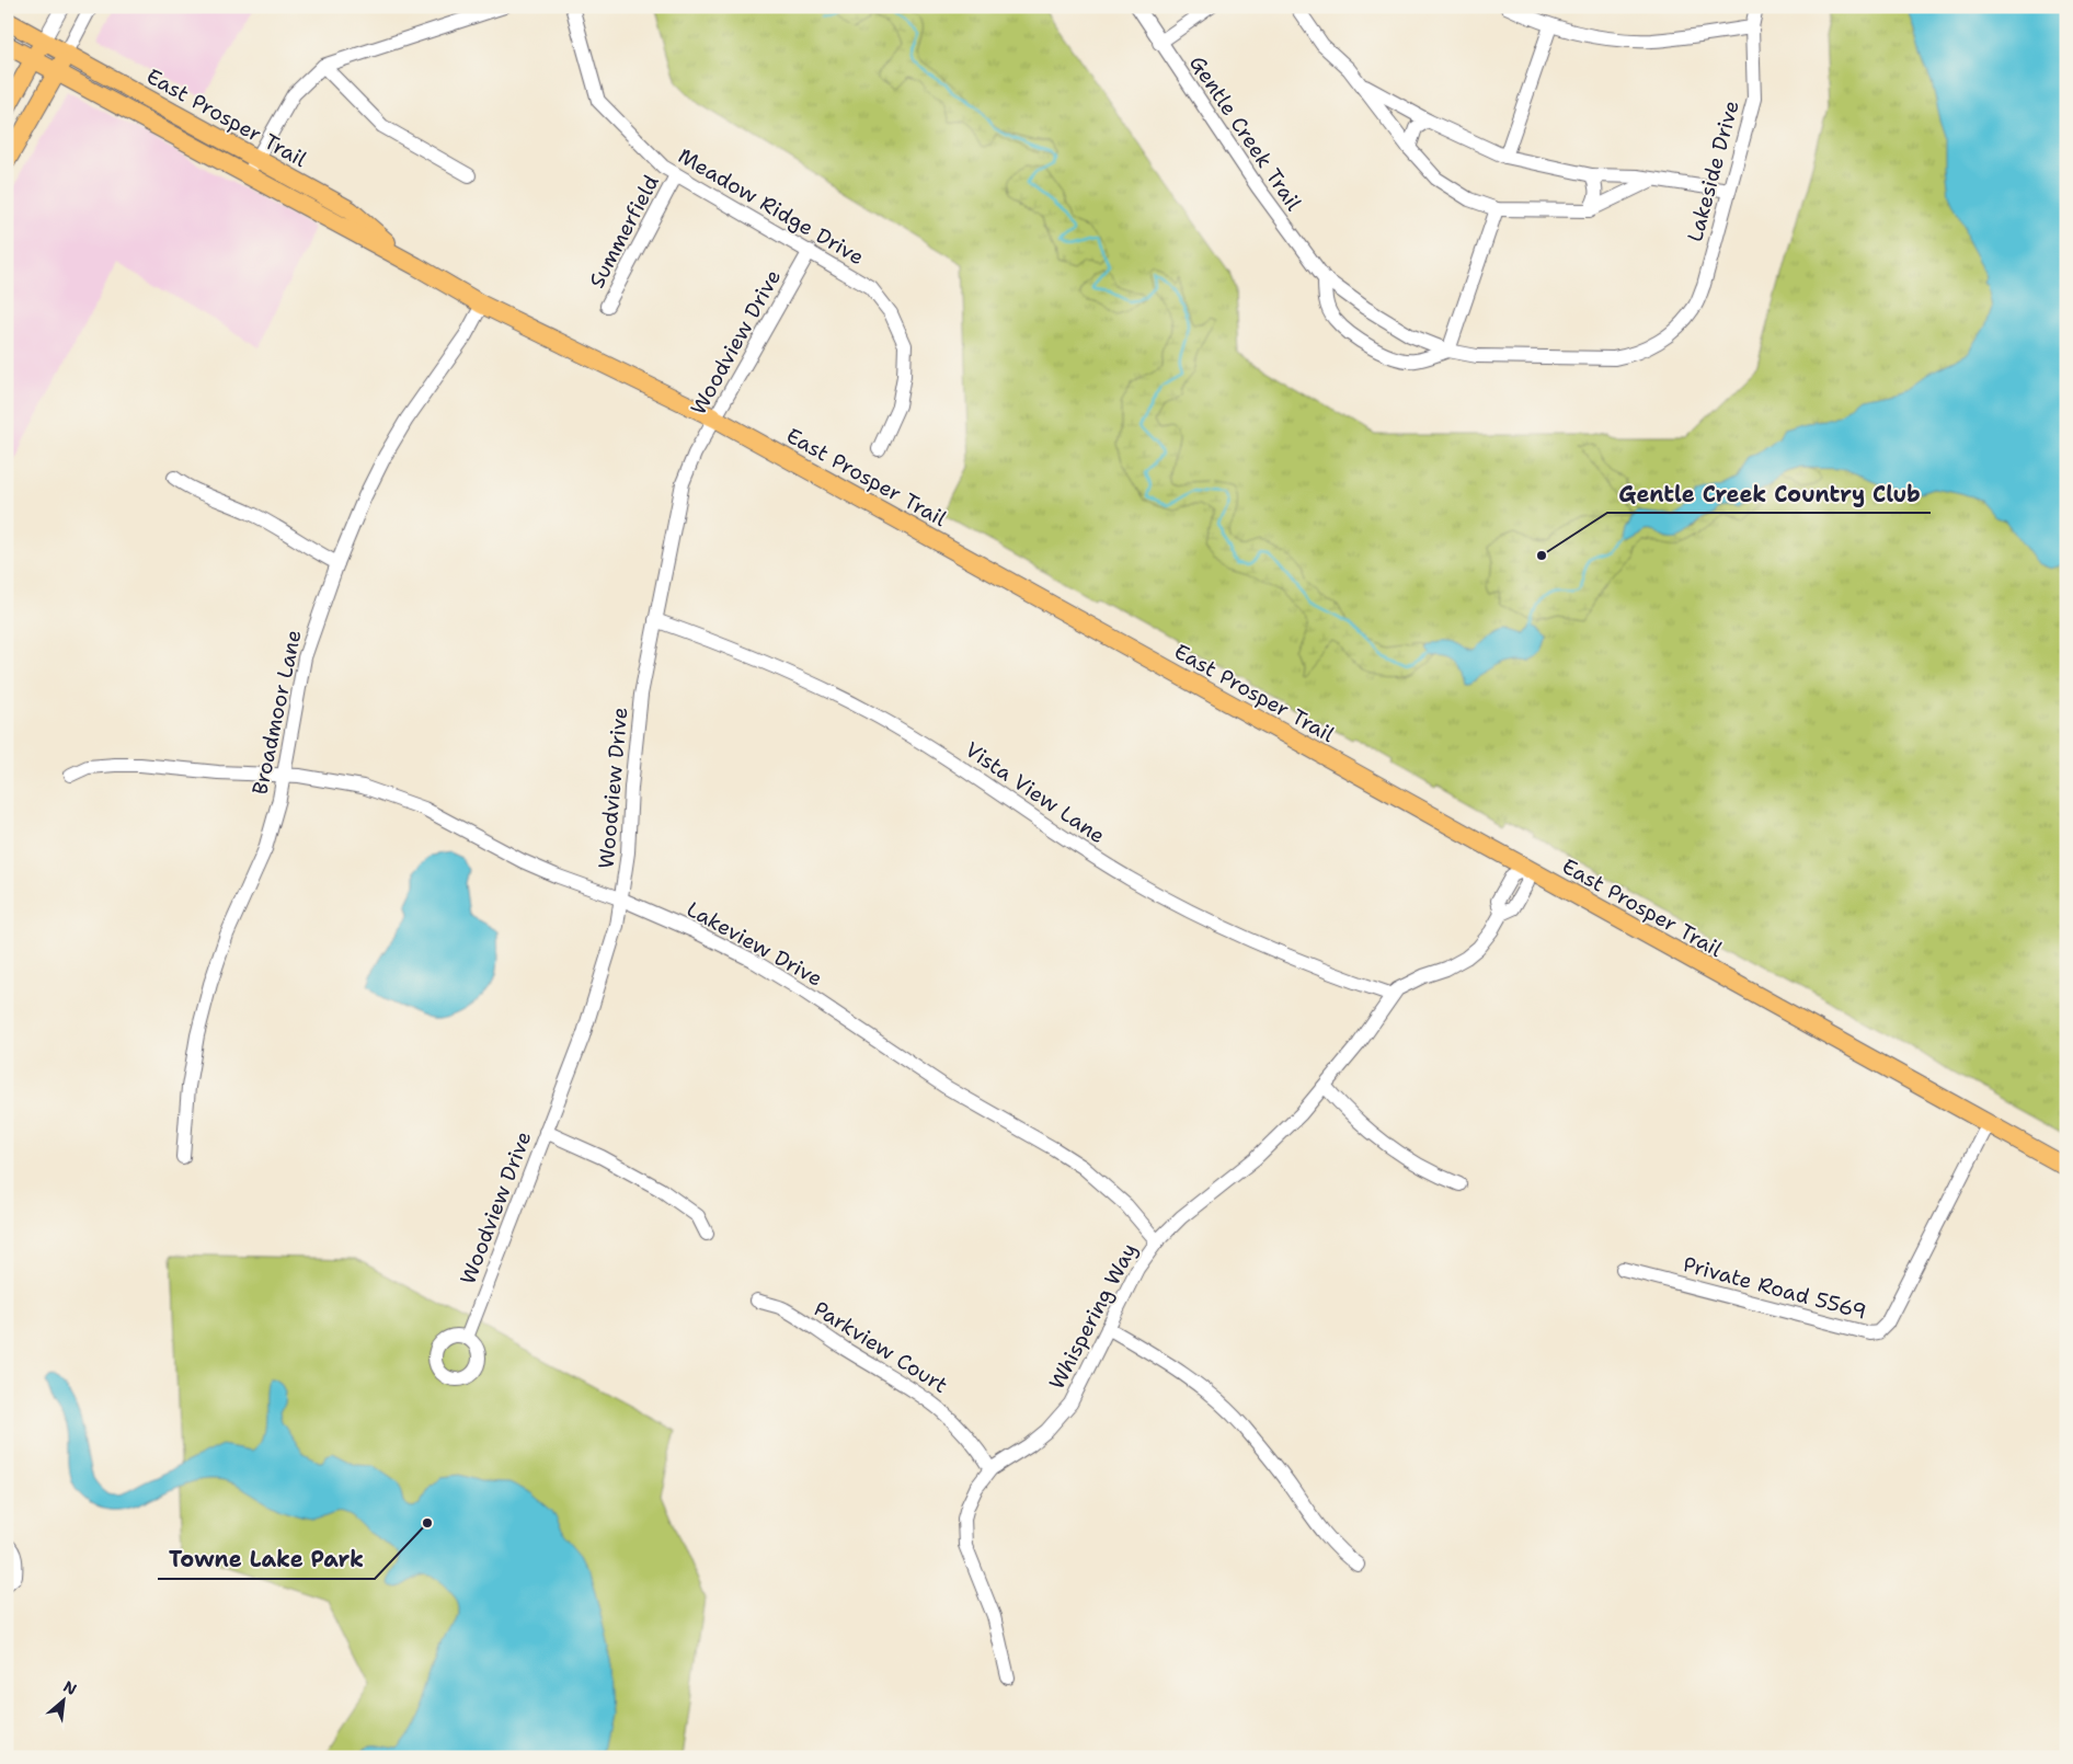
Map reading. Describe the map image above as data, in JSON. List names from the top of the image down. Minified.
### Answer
{"streets":{"main road":["East Prosper Trail"],"street":["Gentle Creek Trail","Lakeside Drive","Meadow Ridge Drive","Summerfield","Woodview Drive","Broadmoor Lane","Vista View Lane","Lakeview Drive","Private Road 5569","Whispering Way","Parkview Court"]},"crossings":[["East Prosper Trail","Woodview Drive"],["East Prosper Trail","Broadmoor Lane"],["East Prosper Trail","Private Road 5569"],["East Prosper Trail","Whispering Way"],["Gentle Creek Trail","Lakeside Drive"],["Meadow Ridge Drive","Summerfield"],["Meadow Ridge Drive","Woodview Drive"],["Woodview Drive","Vista View Lane"],["Woodview Drive","Lakeview Drive"],["Broadmoor Lane","Lakeview Drive"],["Vista View Lane","Whispering Way"],["Lakeview Drive","Whispering Way"],["Whispering Way","Parkview Court"]],"places":["Gentle Creek Country Club","Towne Lake Park"],"north":"top right"}
